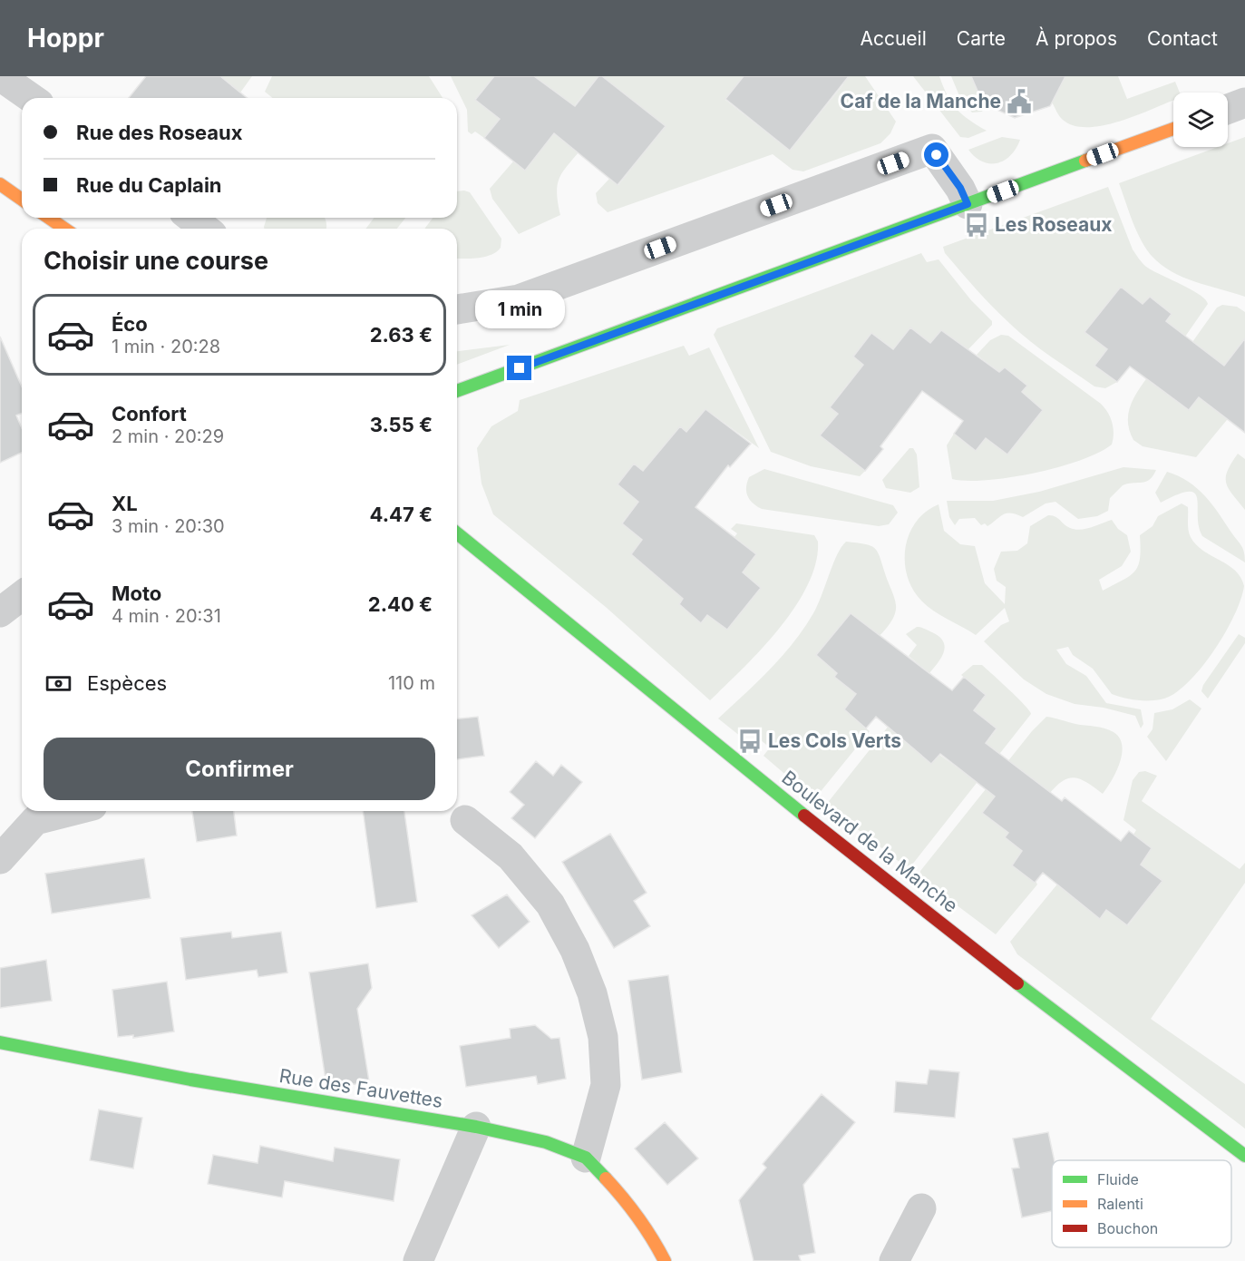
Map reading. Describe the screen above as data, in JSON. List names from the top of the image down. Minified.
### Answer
{"streets":{"street":["Boulevard de la Manche","Rue des Fauvettes"]},"places":{"public building":["Caf de la Manche"],"bus stop":["Les Roseaux","Les Cols Verts"]},"legend":["Fluide","Ralenti","Bouchon"],"page":{"header":"Hoppr","nav":["Accueil","Carte","À propos","Contact"],"banner":["Rue des Roseaux","Rue du Caplain"],"heading":"Choisir une course","bubble":"1 min","list":[{"name":"Éco","note":"1 min · 20:28","value":"2.63 €"},{"name":"Confort","note":"2 min · 20:29","value":"3.55 €"},{"name":"XL","note":"3 min · 20:30","value":"4.47 €"},{"name":"Moto","note":"4 min · 20:31","value":"2.40 €"}],"pay":["Espèces","110 m"],"buttons":"Confirmer"}}
